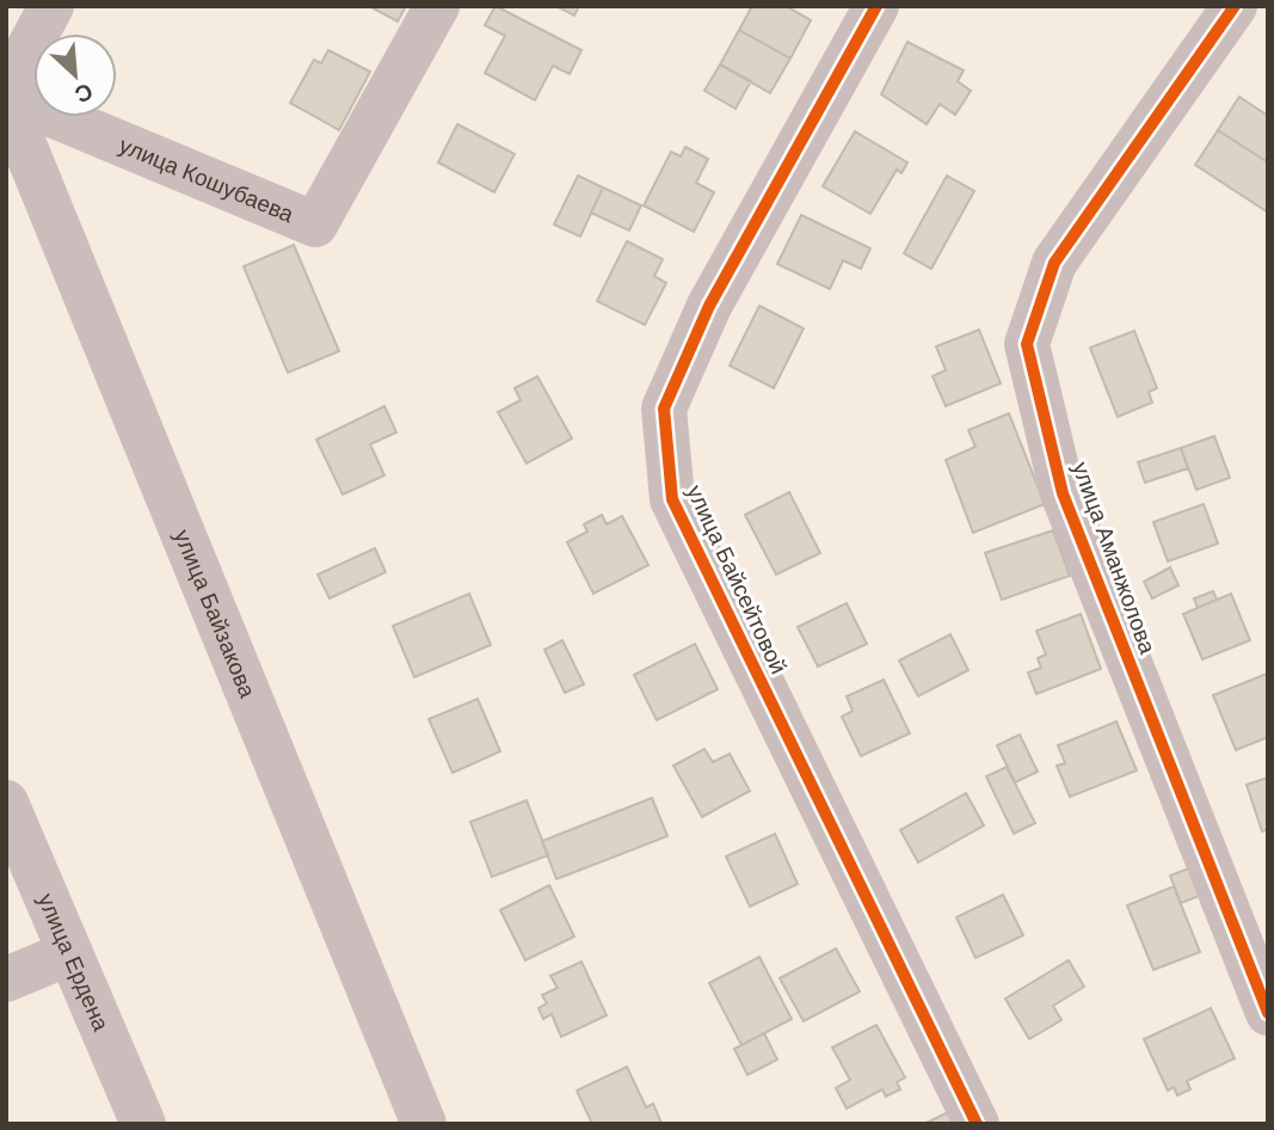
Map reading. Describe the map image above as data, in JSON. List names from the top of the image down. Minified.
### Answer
{"streets":{"street":["улица Кошубаева","улица Аманжолова","улица Байсейтовой","улица Байзакова","улица Ердена"]},"crossings":[["улица Кошубаева","улица Байзакова"]],"north":"bottom right"}
